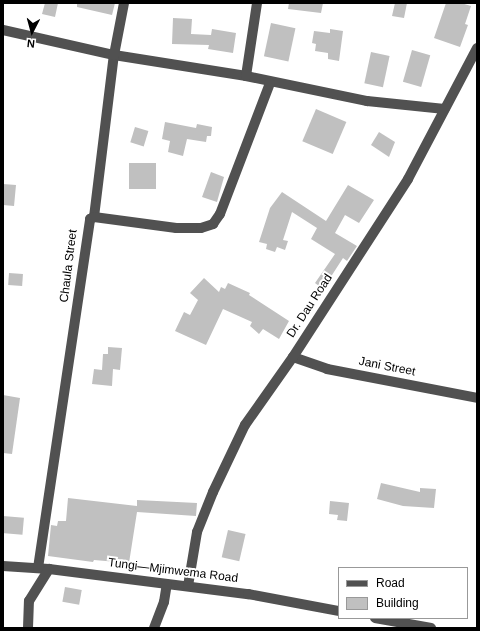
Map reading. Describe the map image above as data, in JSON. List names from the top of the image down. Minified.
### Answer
{"streets":{"street":["Chaula Street","Dr. Dau Road","Jani Street","Tungi—Mjimwema Road"]},"crossings":[["Chaula Street","Tungi—Mjimwema Road"],["Dr. Dau Road","Jani Street"],["Dr. Dau Road","Tungi—Mjimwema Road"]],"legend":["Road","Building"],"north":"bottom"}
